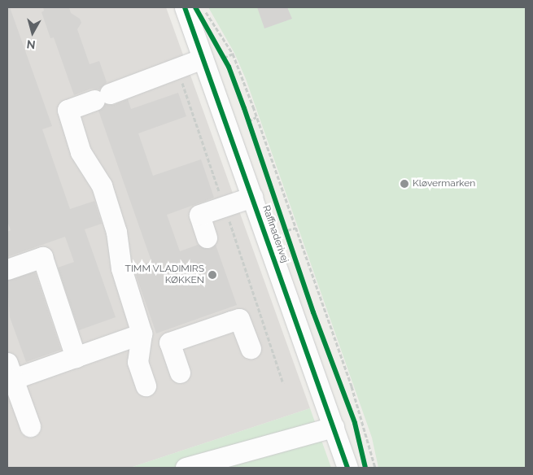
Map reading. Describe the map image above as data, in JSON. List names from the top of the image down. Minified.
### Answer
{"streets":{"street":["Raffinaderivej"]},"places":["Kløvermarken","TIMM VLADIMIRS KØKKEN"],"north":"bottom"}
